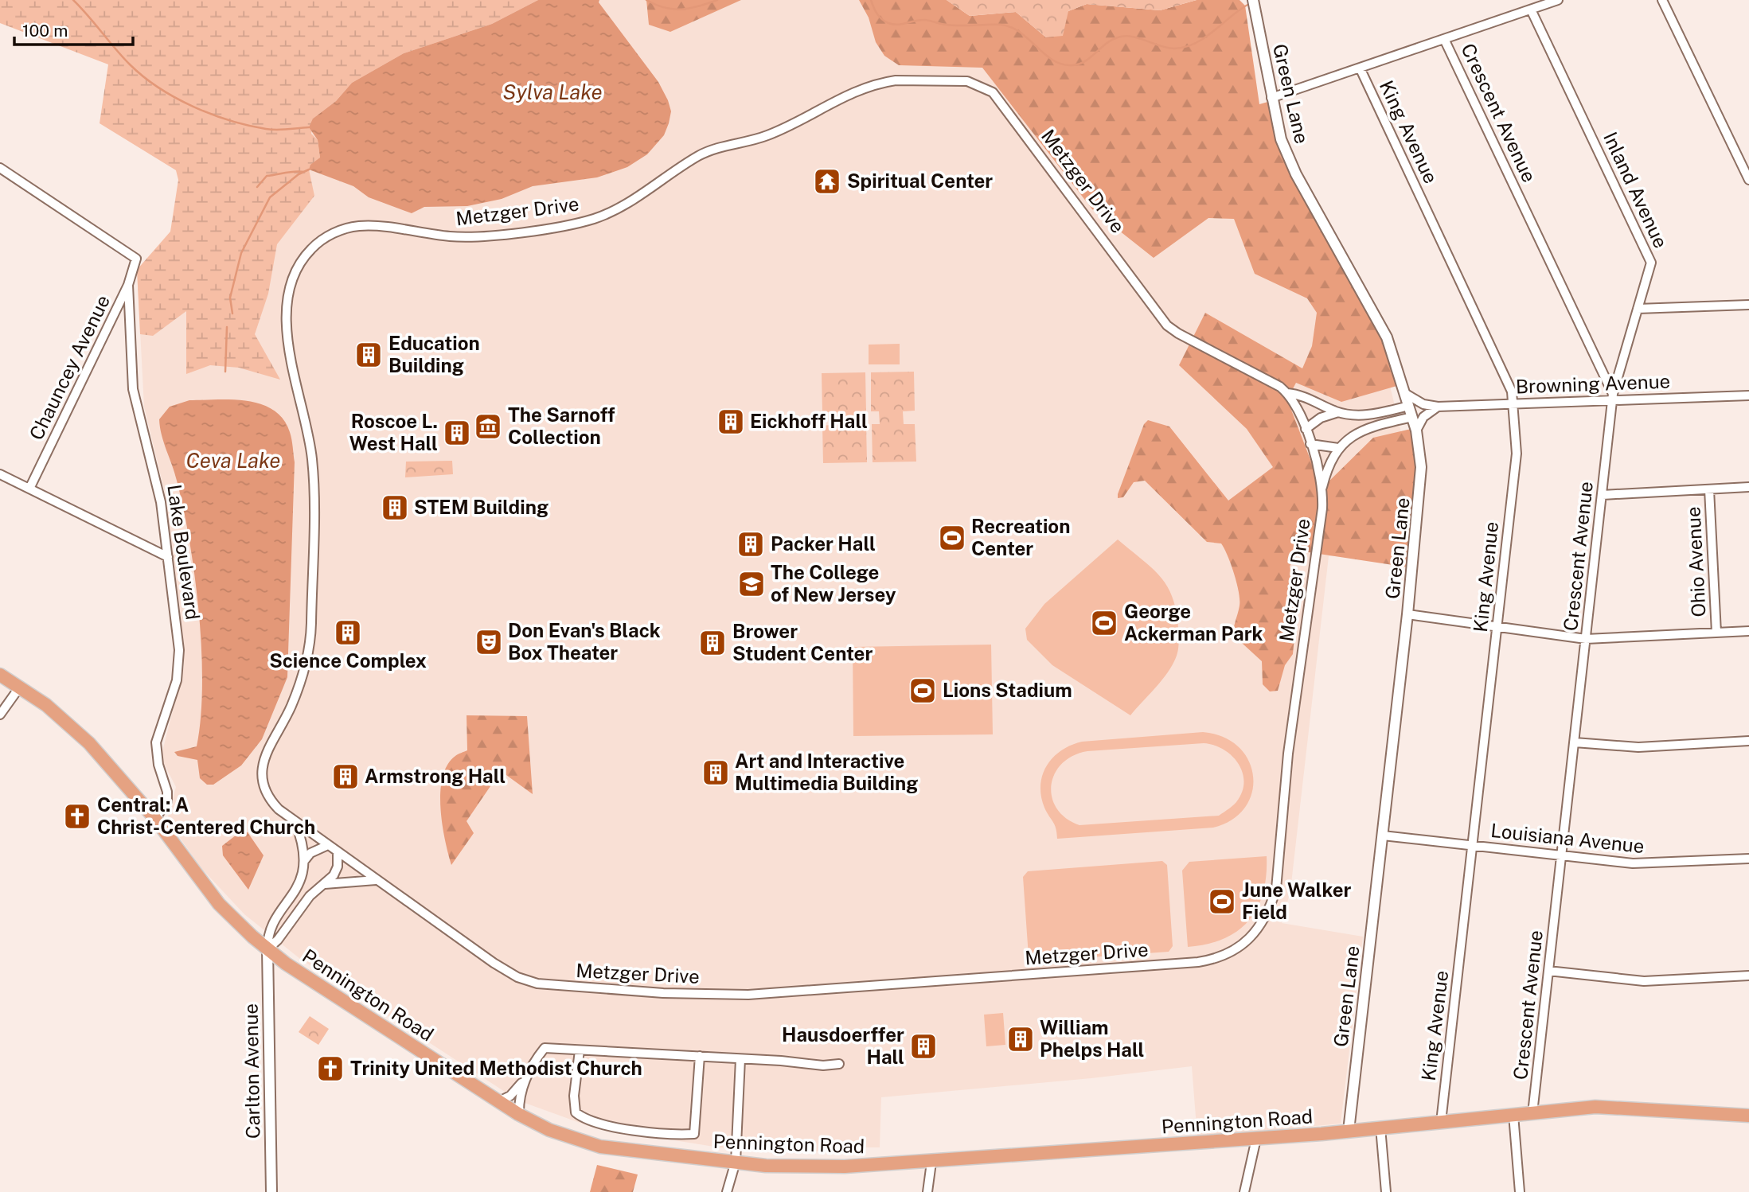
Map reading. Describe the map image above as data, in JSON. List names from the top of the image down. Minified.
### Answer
{"streets":{"main road":["Pennington Road"],"street":["Green Lane","Crescent Avenue","King Avenue","Metzger Drive","Inland Avenue","Chauncey Avenue","Browning Avenue","Lake Boulevard","Ohio Avenue","Louisiana Avenue","Carlton Avenue"]},"crossings":[["Green Lane","Louisiana Avenue"],["Green Lane","Pennington Road"],["Crescent Avenue","Inland Avenue"],["Crescent Avenue","Browning Avenue"],["Crescent Avenue","Louisiana Avenue"],["Crescent Avenue","Pennington Road"],["King Avenue","Browning Avenue"],["King Avenue","Louisiana Avenue"],["King Avenue","Pennington Road"],["Inland Avenue","Browning Avenue"],["Chauncey Avenue","Lake Boulevard"],["Lake Boulevard","Pennington Road"],["Pennington Road","Carlton Avenue"]],"water":["Sylva Lake","Ceva Lake"],"places":{"temple":["Spiritual Center"],"building":["Education Building","Eickhoff Hall","Roscoe L. West Hall","STEM Building","Packer Hall","Science Complex","Brower Student Center","Art and Interactive Multimedia Building","Armstrong Hall","William Phelps Hall","Hausdoerffer Hall"],"museum":["The Sarnoff Collection"],"sports":["Recreation Center","George Ackerman Park","Lions Stadium","June Walker Field"],"school or university":["The College of New Jersey"],"theatre":["Don Evan's Black Box Theater"],"church":["Central: A Christ-Centered Church","Trinity United Methodist Church"]},"scale_bar":"100 m"}
